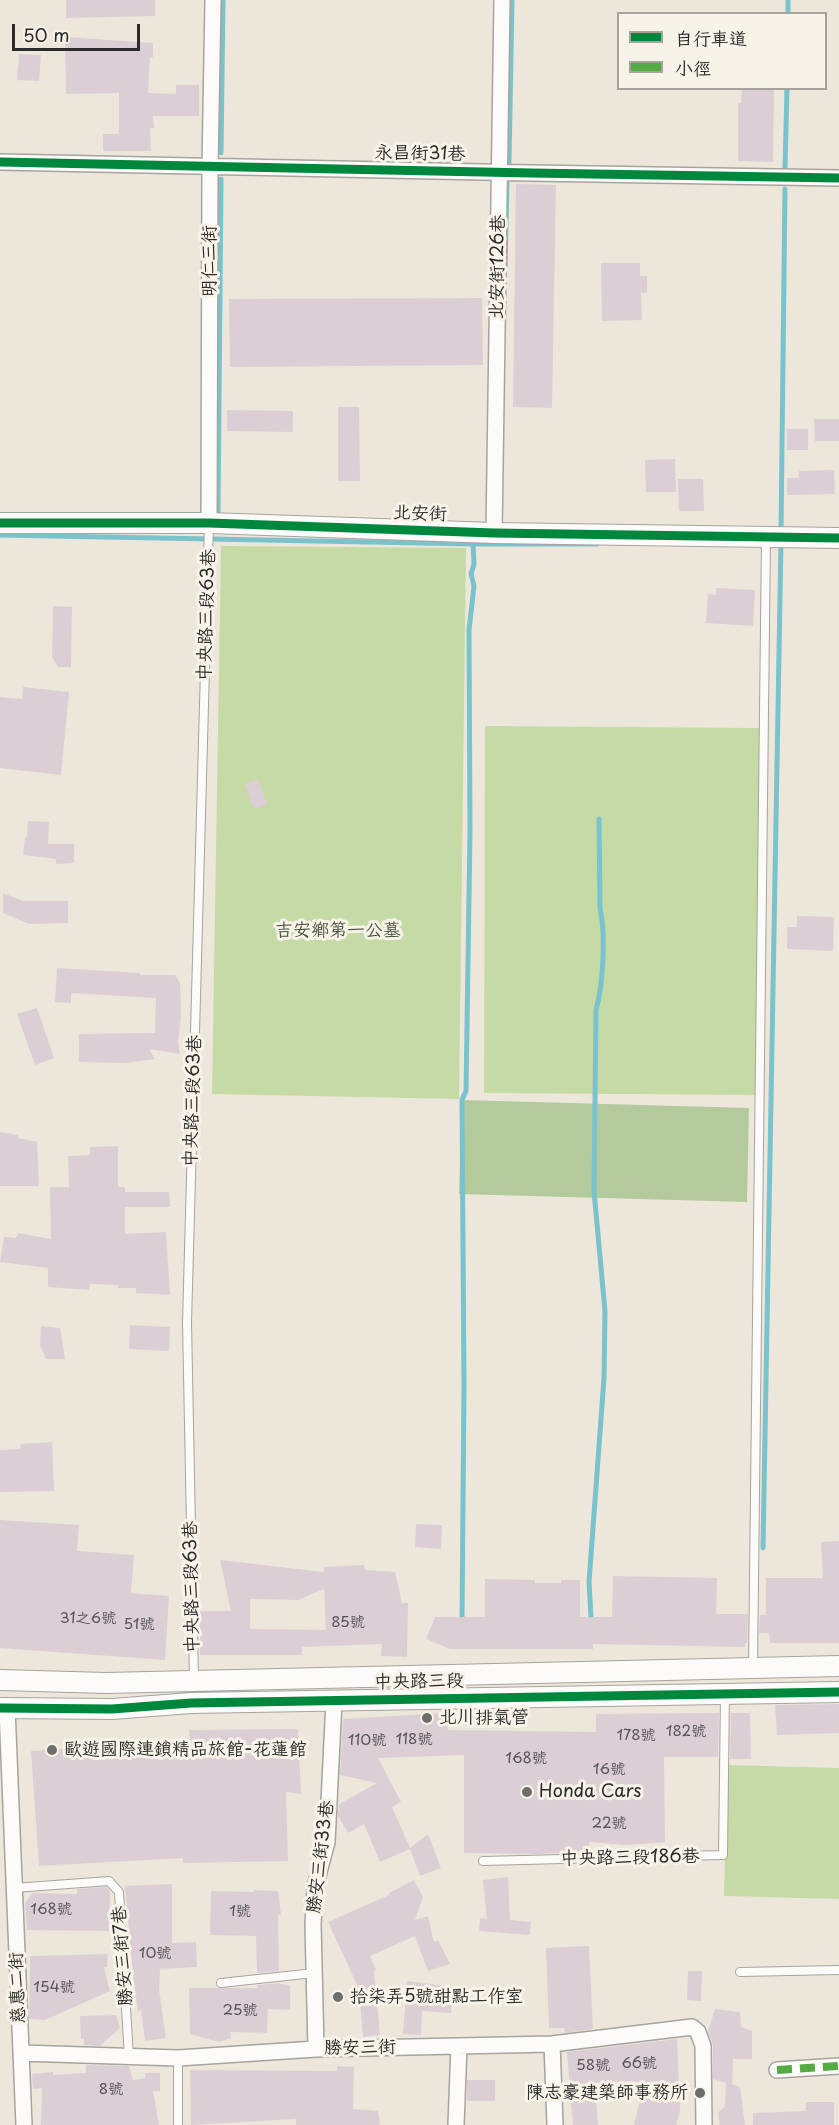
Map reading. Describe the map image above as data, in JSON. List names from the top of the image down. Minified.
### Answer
{"streets":{"street":["永昌街31巷","明仁三街","北安街126巷","北安街","中央路三段","勝安三街33巷","慈惠二街","勝安三街"],"lane":["中央路三段63巷","中央路三段186巷","勝安三街7巷"]},"crossings":[["永昌街31巷","明仁三街"],["永昌街31巷","北安街126巷"],["明仁三街","北安街"],["明仁三街","中央路三段63巷"],["北安街126巷","北安街"],["北安街","中央路三段63巷"],["中央路三段63巷","中央路三段"],["中央路三段","勝安三街33巷"],["中央路三段","中央路三段186巷"],["中央路三段","慈惠二街"],["勝安三街33巷","勝安三街"],["勝安三街7巷","慈惠二街"],["勝安三街7巷","勝安三街"],["慈惠二街","勝安三街"]],"parks":["吉安鄉第一公墓"],"places":["北川排氣管","歐遊國際連鎖精品旅館-花蓮館","Honda Cars","拾柒弄5號甜點工作室","陳志豪建築師事務所"],"house_numbers":["31之6號","85號","51號","182號","178號","118號","110號","168號","16號","22號","168號","1號","10號","154號","25號","66號","58號","8號"],"legend":["自行車道","小徑"],"scale_bar":"50 m"}
